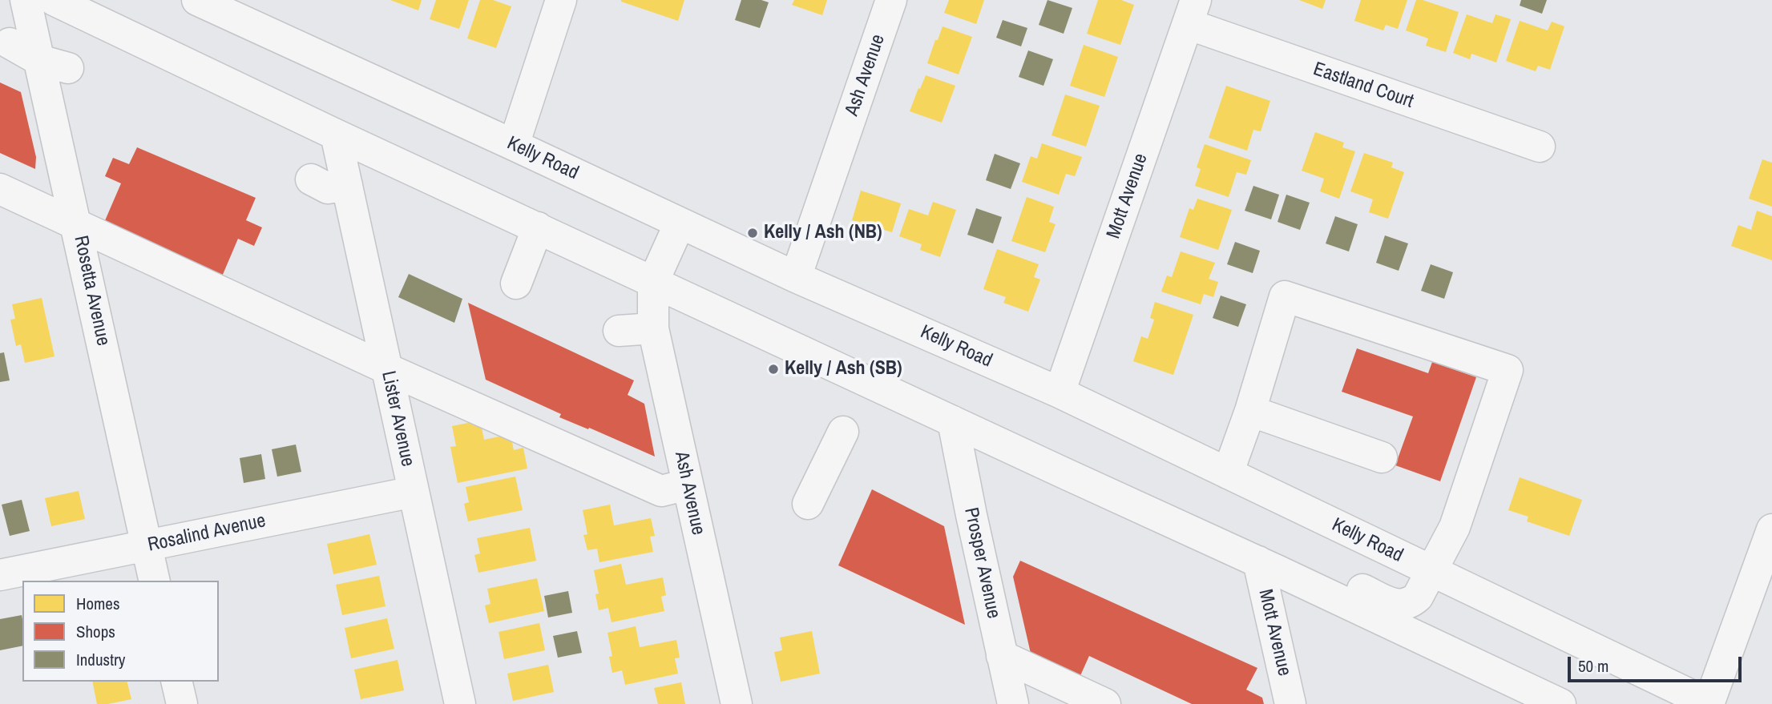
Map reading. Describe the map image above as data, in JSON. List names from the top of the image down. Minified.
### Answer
{"streets":{"street":["Ash Avenue","Eastland Court","Kelly Road","Mott Avenue","Rosetta Avenue","Lister Avenue","Rosalind Avenue","Prosper Avenue"]},"crossings":[["Ash Avenue","Kelly Road"],["Eastland Court","Mott Avenue"],["Kelly Road","Mott Avenue"],["Rosetta Avenue","Rosalind Avenue"],["Lister Avenue","Rosalind Avenue"]],"places":["Kelly / Ash (NB)","Kelly / Ash (SB)"],"legend":["Homes","Shops","Industry"],"scale_bar":"50 m"}
